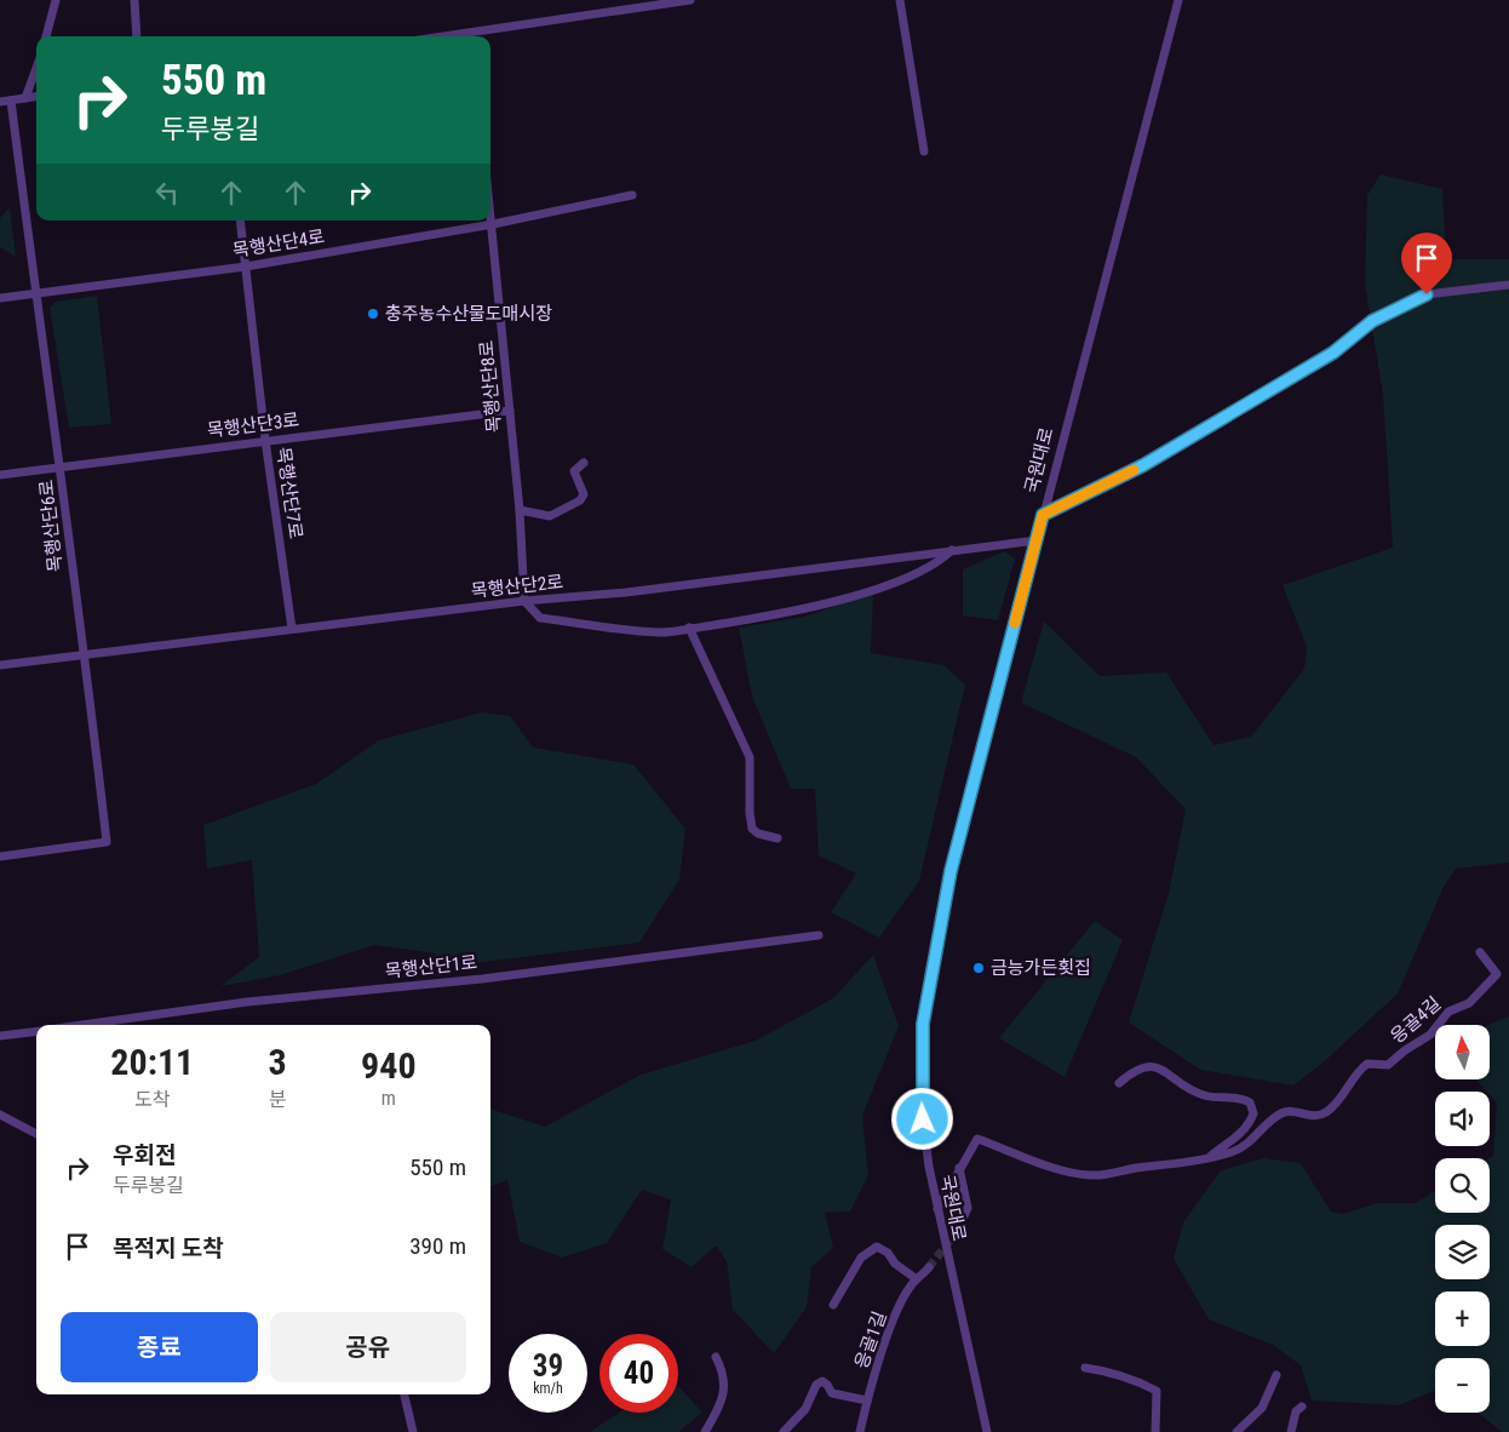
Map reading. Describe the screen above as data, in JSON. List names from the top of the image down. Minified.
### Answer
{"streets":{"street":["목행산단4로","목행산단8로","목행산단3로","국원대로","목행산단7로","목행산단6로","목행산단2로","목행산단1로","응골4길","응골1길"]},"crossings":[["목행산단4로","목행산단8로"],["목행산단4로","목행산단7로"],["목행산단4로","목행산단6로"],["목행산단8로","목행산단3로"],["목행산단8로","목행산단2로"],["목행산단3로","목행산단7로"],["목행산단3로","목행산단6로"],["국원대로","목행산단2로"],["국원대로","응골4길"],["목행산단7로","목행산단2로"],["목행산단6로","목행산단2로"]],"places":["충주농수산물도매시장","금능가든횟집"],"north":"top","page":{"turn":["550 m","두루봉길"],"map_buttons":["+","−"],"eta":["20:11","도착","3","분","940","m"],"list":[{"name":"우회전","note":"두루봉길","value":"550 m"},{"name":"목적지 도착","value":"390 m"}],"buttons":["종료","공유"],"speed":"39 km/h","limit":"40"}}
